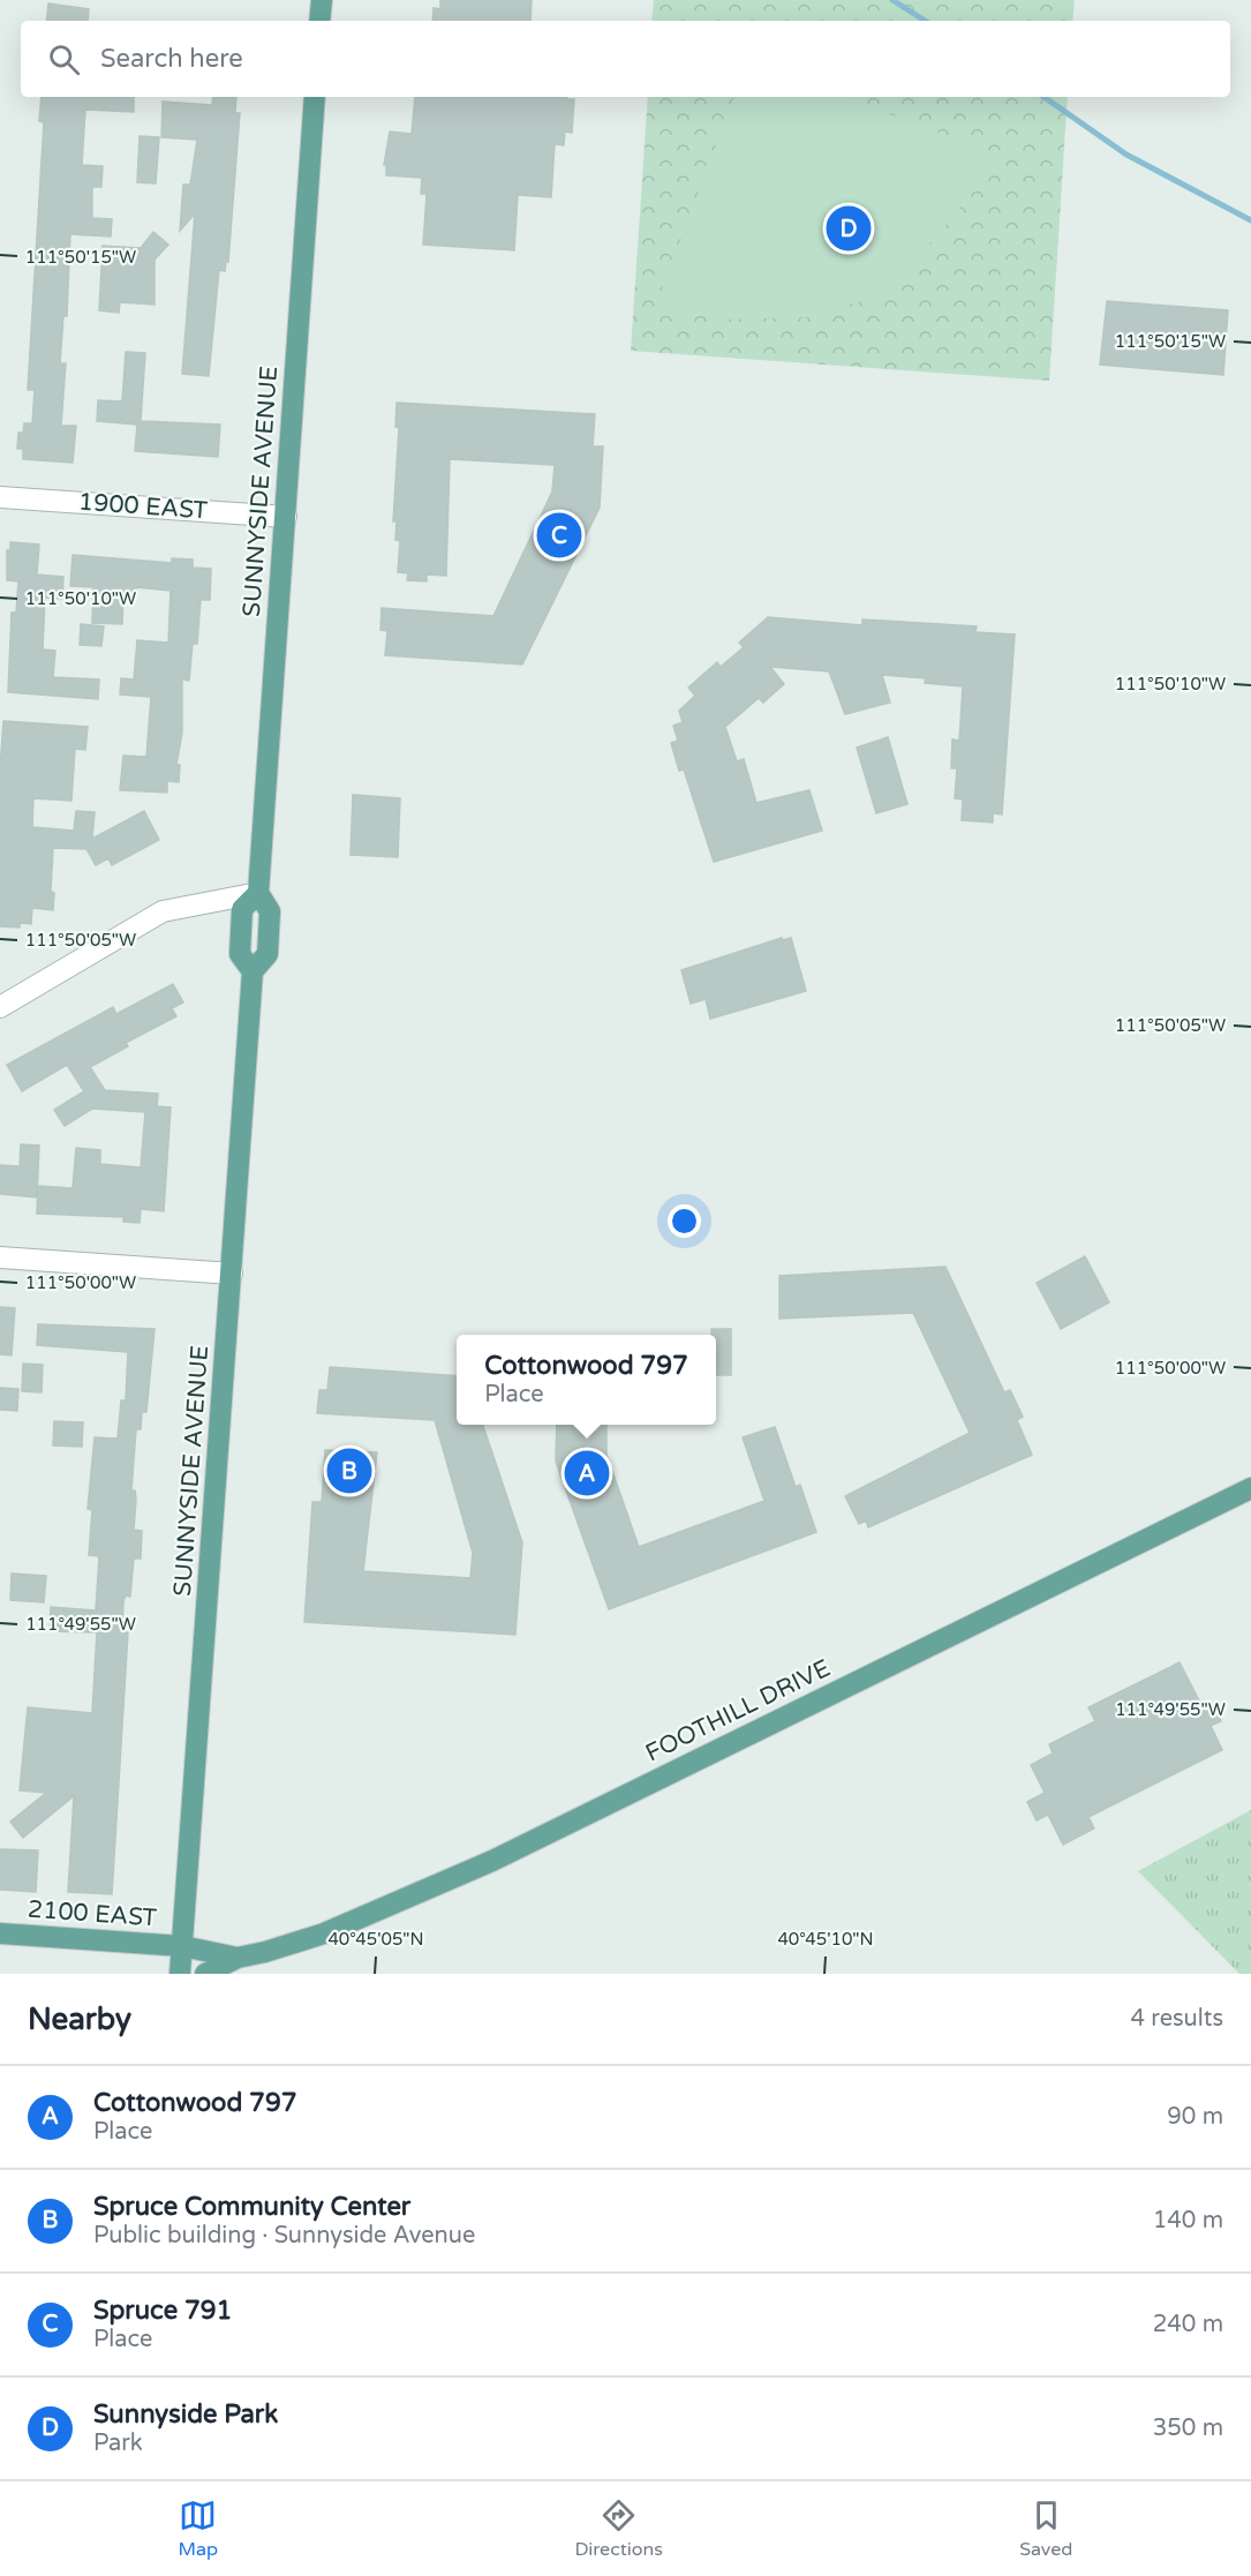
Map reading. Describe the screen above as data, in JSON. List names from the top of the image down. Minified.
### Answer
{"streets":{"main road":["SUNNYSIDE AVENUE","FOOTHILL DRIVE","2100 EAST"],"street":["1900 EAST"]},"crossings":[["SUNNYSIDE AVENUE","1900 EAST"],["SUNNYSIDE AVENUE","FOOTHILL DRIVE"],["SUNNYSIDE AVENUE","2100 EAST"],["FOOTHILL DRIVE","2100 EAST"]],"page":{"search":"Search here","pins":["D","C","B","A"],"popup":["Cottonwood 797","Place"],"heading":["Nearby","4 results"],"list":[{"mark":"A","name":"Cottonwood 797","note":"Place","value":"90 m"},{"mark":"B","name":"Spruce Community Center","note":"Public building · Sunnyside Avenue","value":"140 m"},{"mark":"C","name":"Spruce 791","note":"Place","value":"240 m"},{"mark":"D","name":"Sunnyside Park","note":"Park","value":"350 m"}],"nav":["Map","Directions","Saved"]},"coordinates":["111°50'15\"W","111°50'10\"W","111°50'05\"W","111°50'00\"W","111°49'55\"W","40°45'05\"N","40°45'10\"N"]}
